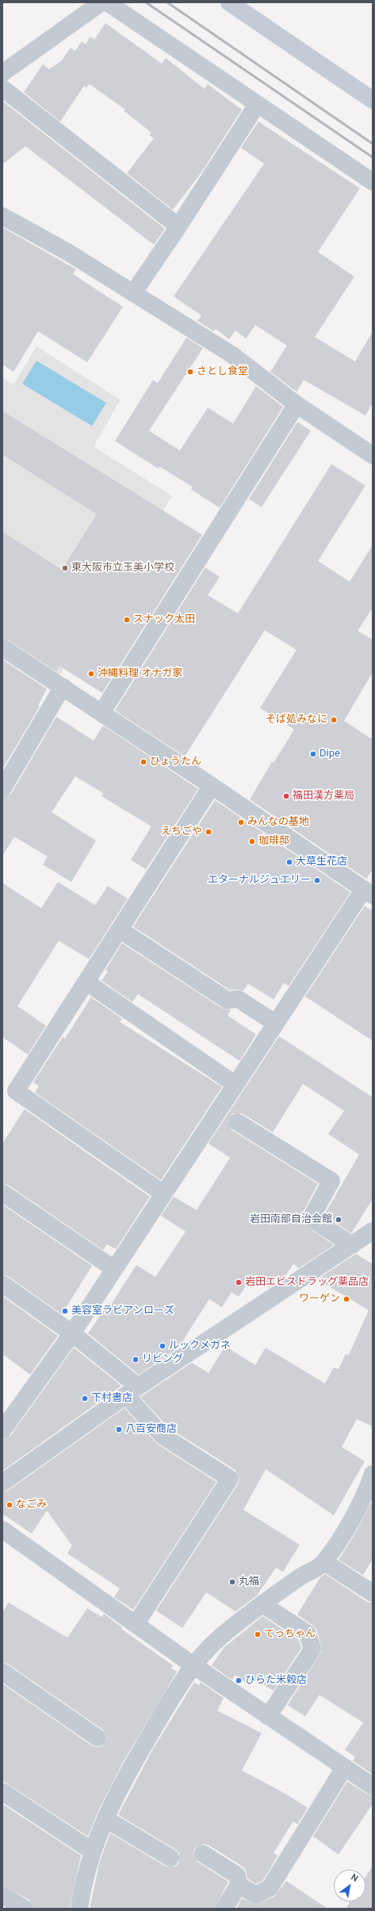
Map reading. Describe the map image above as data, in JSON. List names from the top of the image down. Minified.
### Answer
{"places":["さとし食堂","東大阪市立玉美小学校","スナック太田","沖縄料理 オナガ家","そば処みなに","Dipe","ひょうたん","福田漢方薬局","みんなの基地","えちごや","珈琲邸","大草生花店","エターナルジュエリー","岩田南部自治会館","岩田エビスドラッグ薬品店","ワーゲン","美容室ラビアンローズ","ルックメガネ","リビング","下村書店","八百安商店","なごみ","丸福","てっちゃん","ひらた米穀店"],"north":"top right"}
